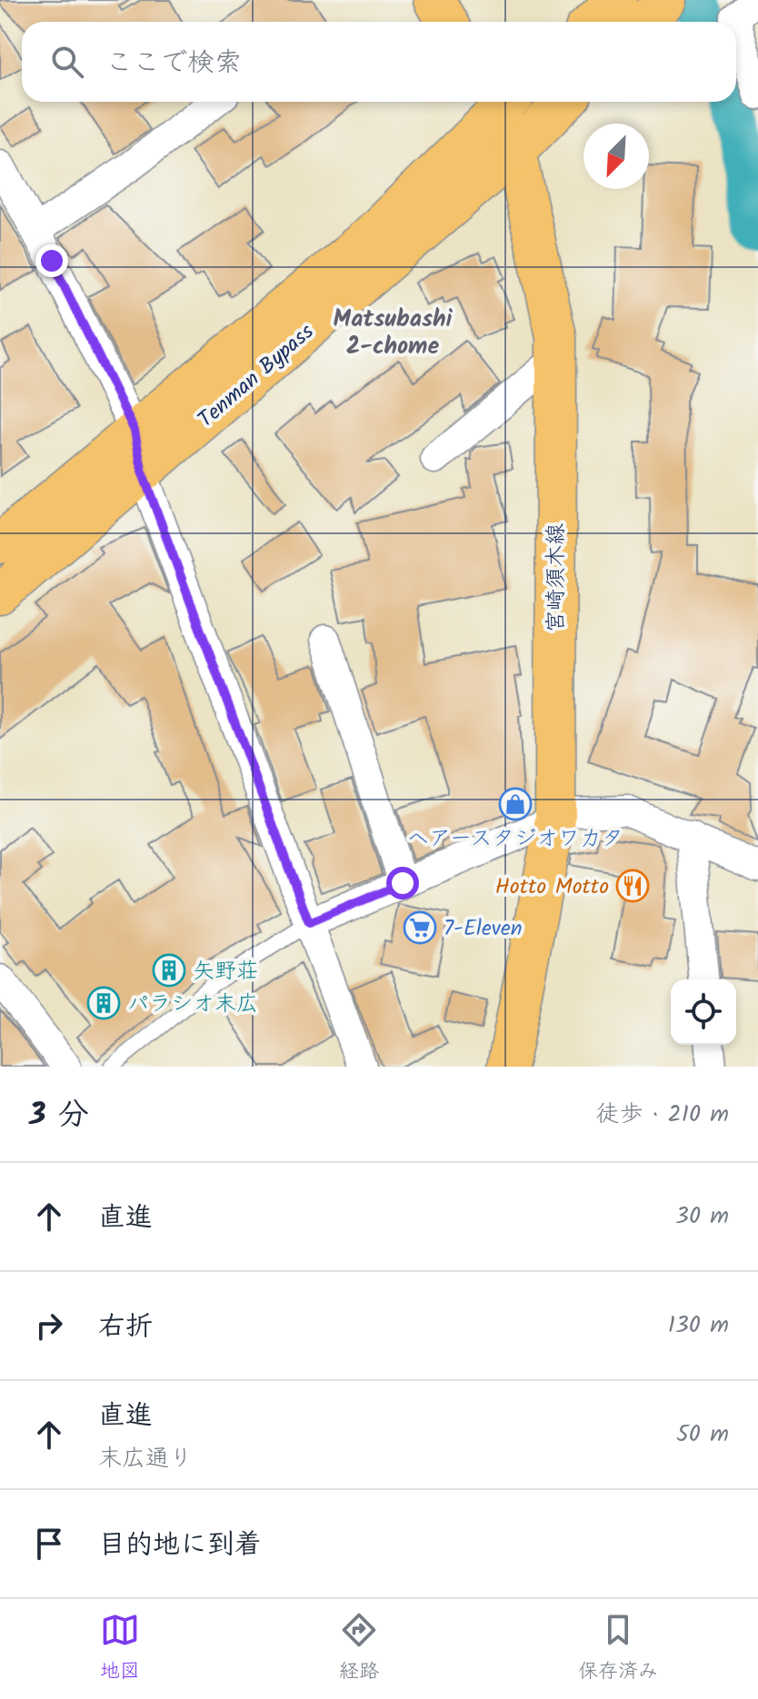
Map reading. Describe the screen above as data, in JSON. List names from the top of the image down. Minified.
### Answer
{"streets":{"main road":["Tenman Bypass","宮崎須木線"]},"crossings":[["Tenman Bypass","宮崎須木線"]],"districts":["Matsubashi 2-chome"],"places":{"shop":["ヘアースタジオワカタ"],"restaurant":["Hotto Motto"],"supermarket":["7-Eleven"],"building":["矢野荘","パラシオ末広"]},"north":"bottom left","page":{"search":"ここで検索","heading":["3 分","徒歩 · 210 m"],"list":[["直進","30 m"],["右折","130 m"],["直進","末広通り","50 m"],"目的地に到着"],"nav":["地図","経路","保存済み"]}}
